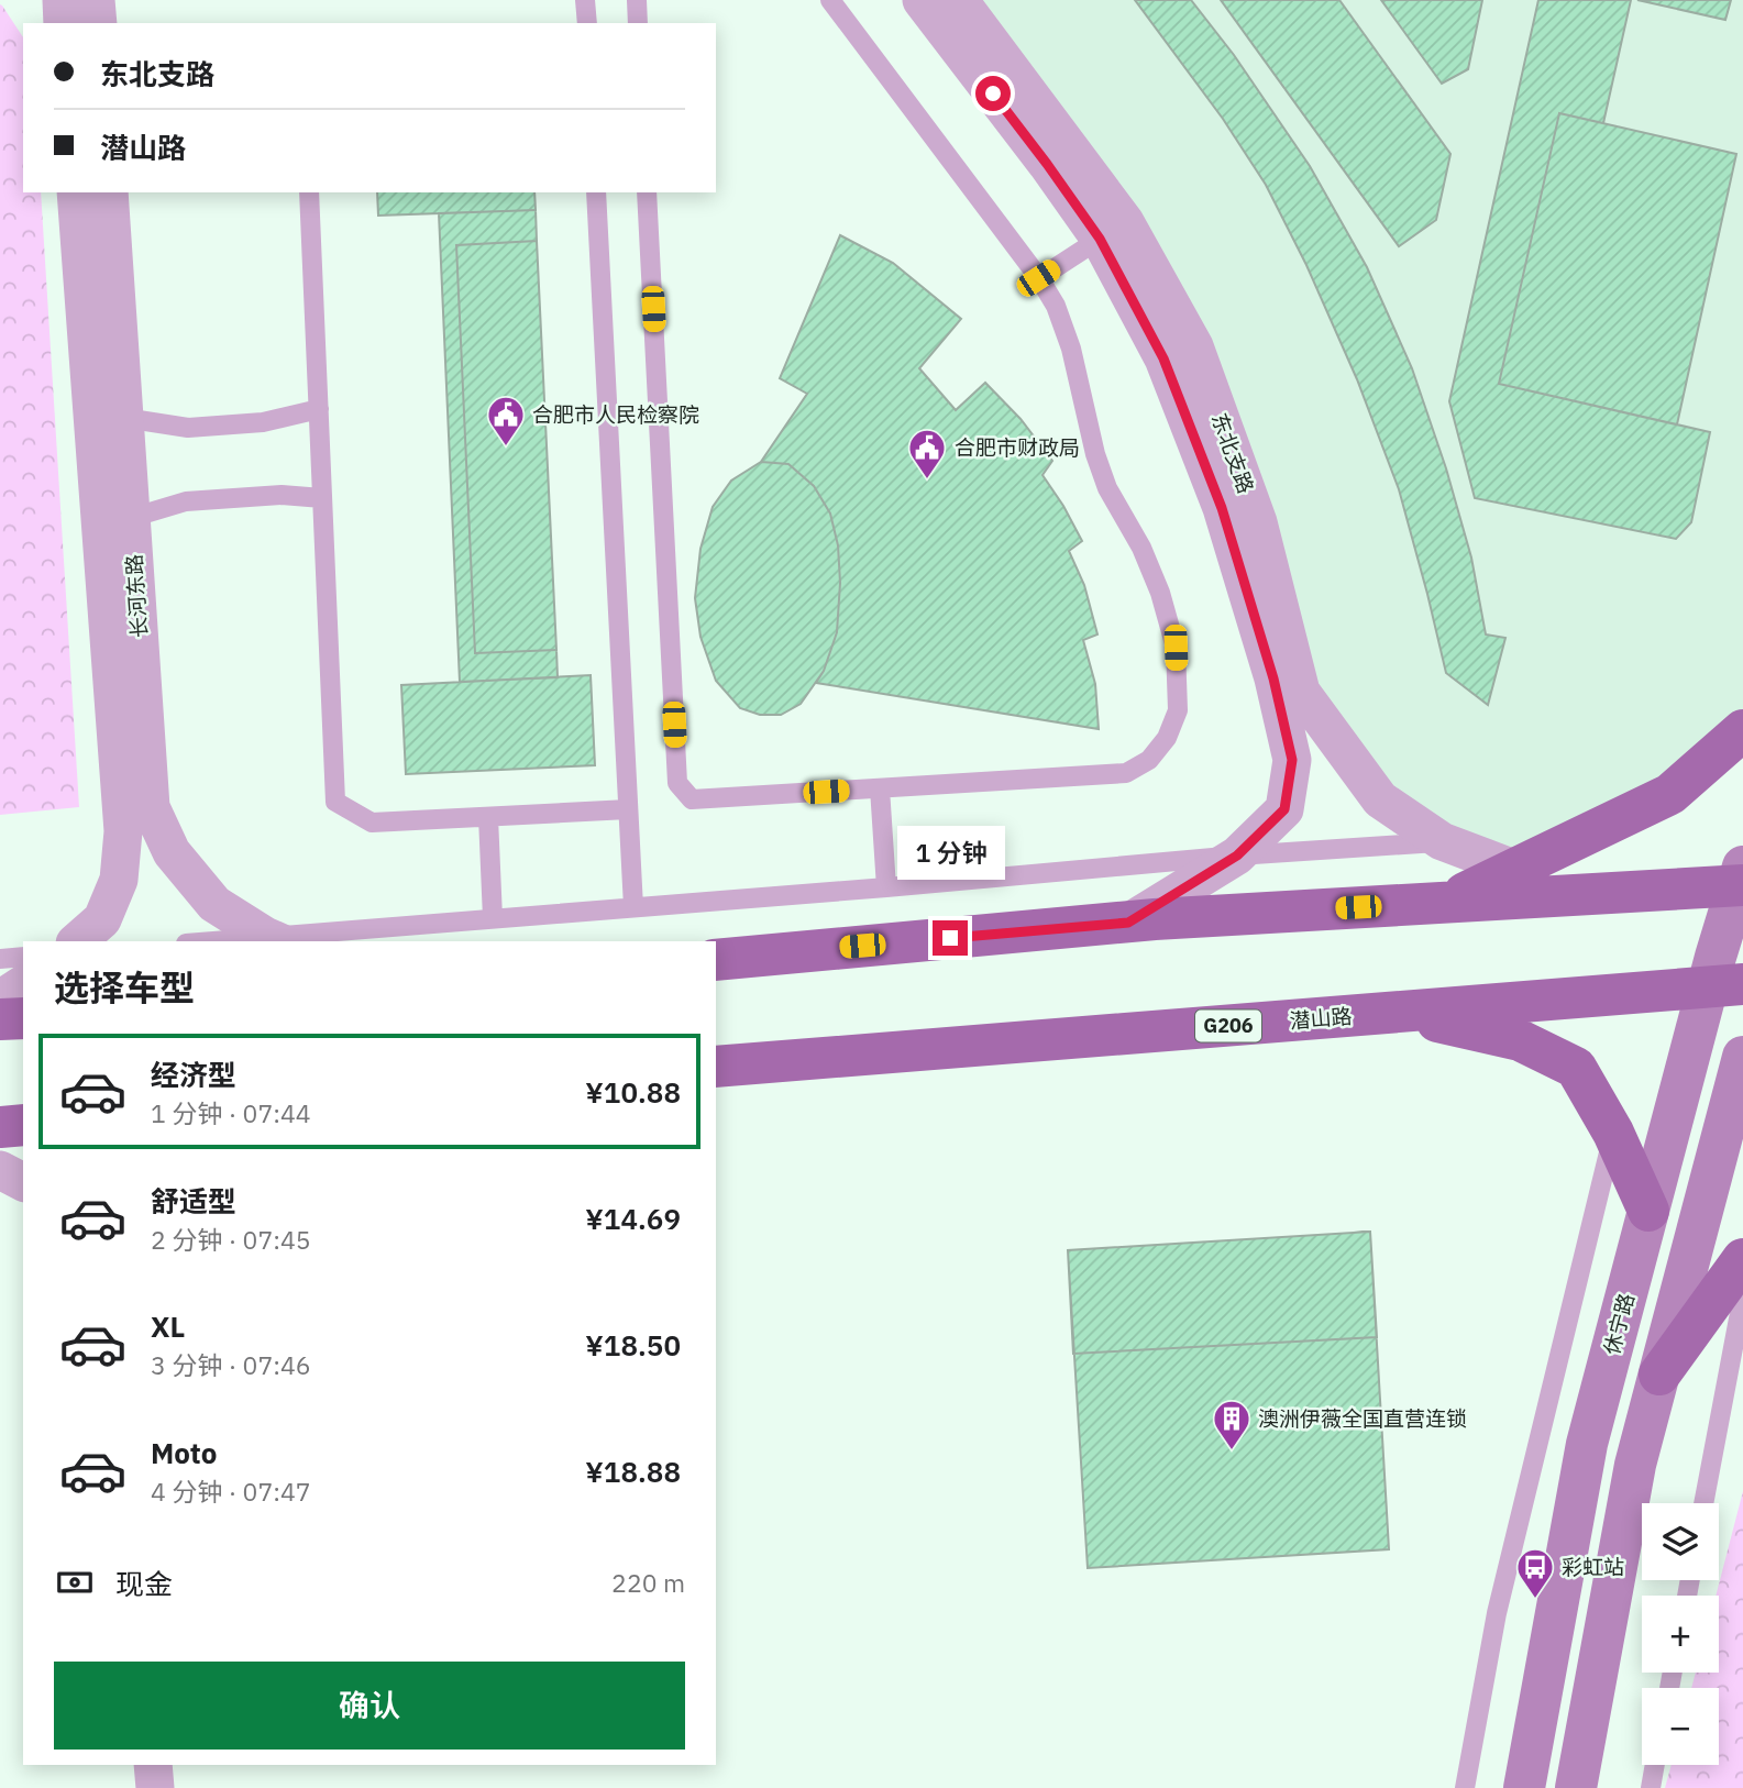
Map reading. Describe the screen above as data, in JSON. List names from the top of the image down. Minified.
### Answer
{"streets":{"main road":["潜山路","G206","休宁路"],"street":["东北支路","长河东路"]},"crossings":[["潜山路","休宁路"]],"places":{"public building":["合肥市人民检察院","合肥市财政局"],"building":["澳洲伊薇全国直营连锁"],"bus stop":["彩虹站"]},"page":{"banner":["东北支路","潜山路"],"bubble":"1 分钟","heading":"选择车型","list":[{"name":"经济型","note":"1 分钟 · 07:44","value":"¥10.88"},{"name":"舒适型","note":"2 分钟 · 07:45","value":"¥14.69"},{"name":"XL","note":"3 分钟 · 07:46","value":"¥18.50"},{"name":"Moto","note":"4 分钟 · 07:47","value":"¥18.88"}],"map_buttons":["+","−"],"pay":["现金","220 m"],"buttons":"确认"}}
